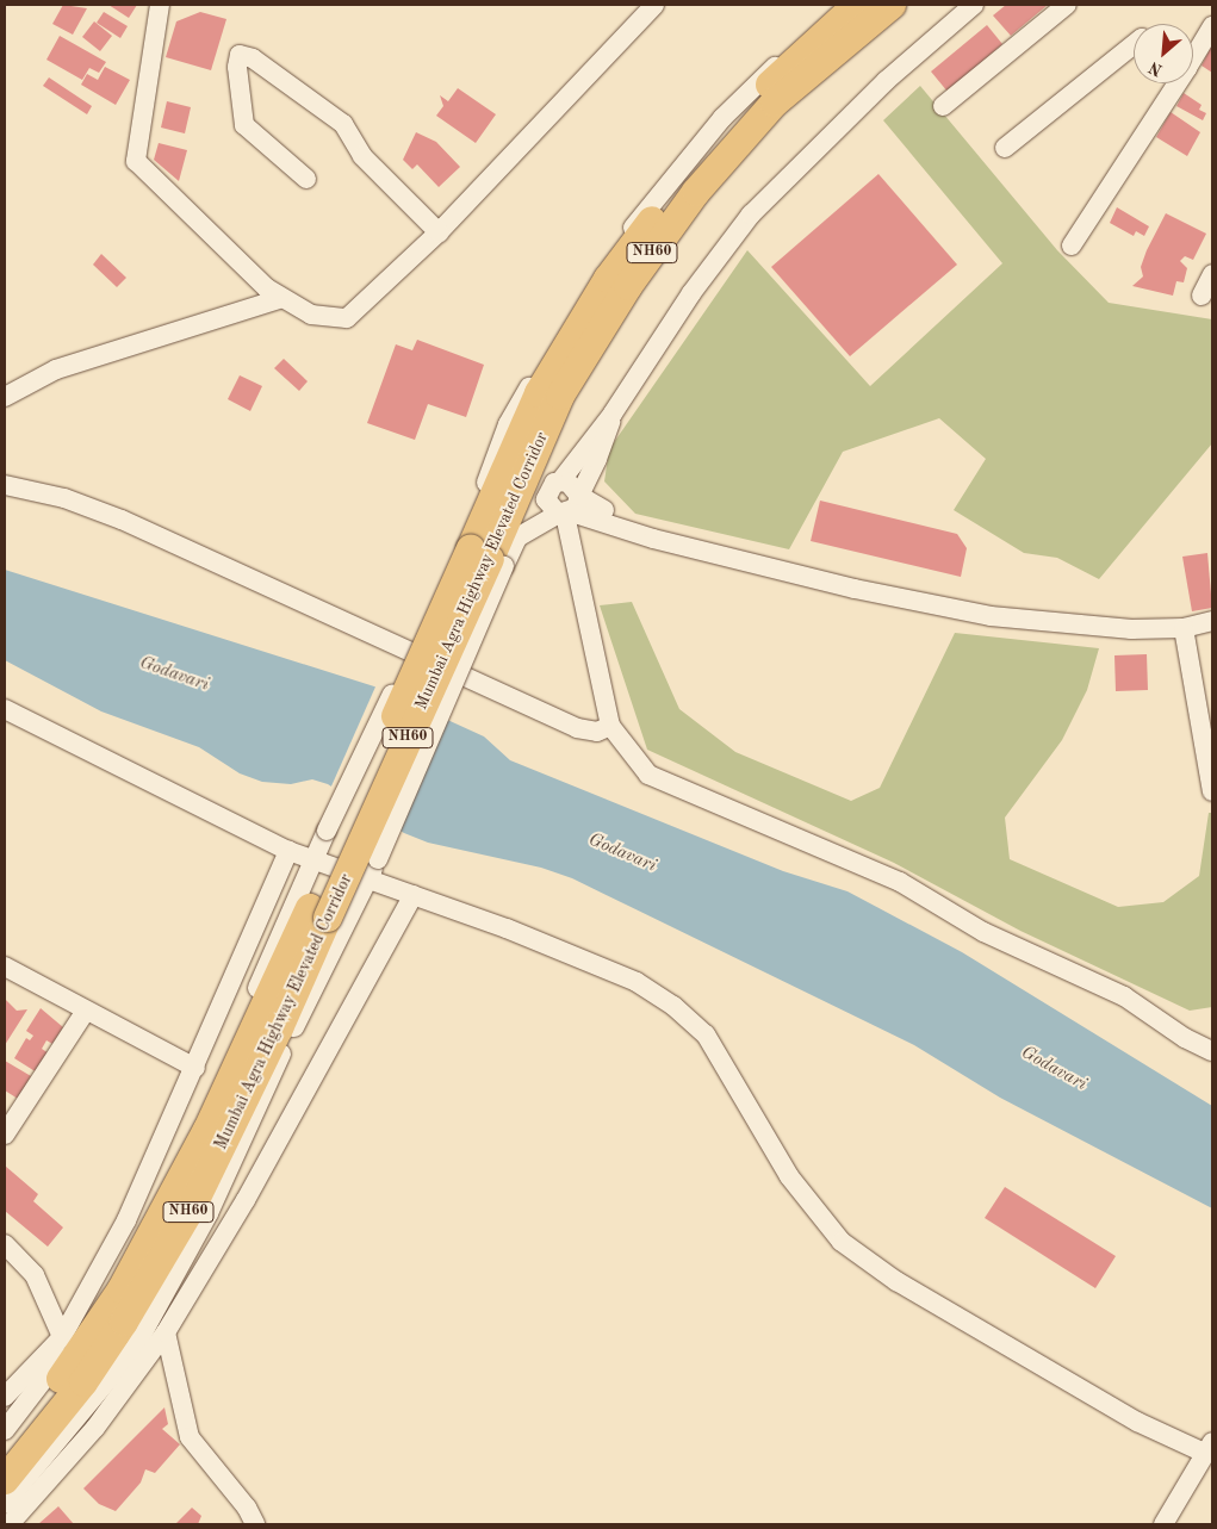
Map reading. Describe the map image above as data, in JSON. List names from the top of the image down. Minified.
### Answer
{"streets":{"highway":["NH60","Mumbai Agra Highway Elevated Corridor"]},"water":["Godavari"],"north":"bottom left"}
